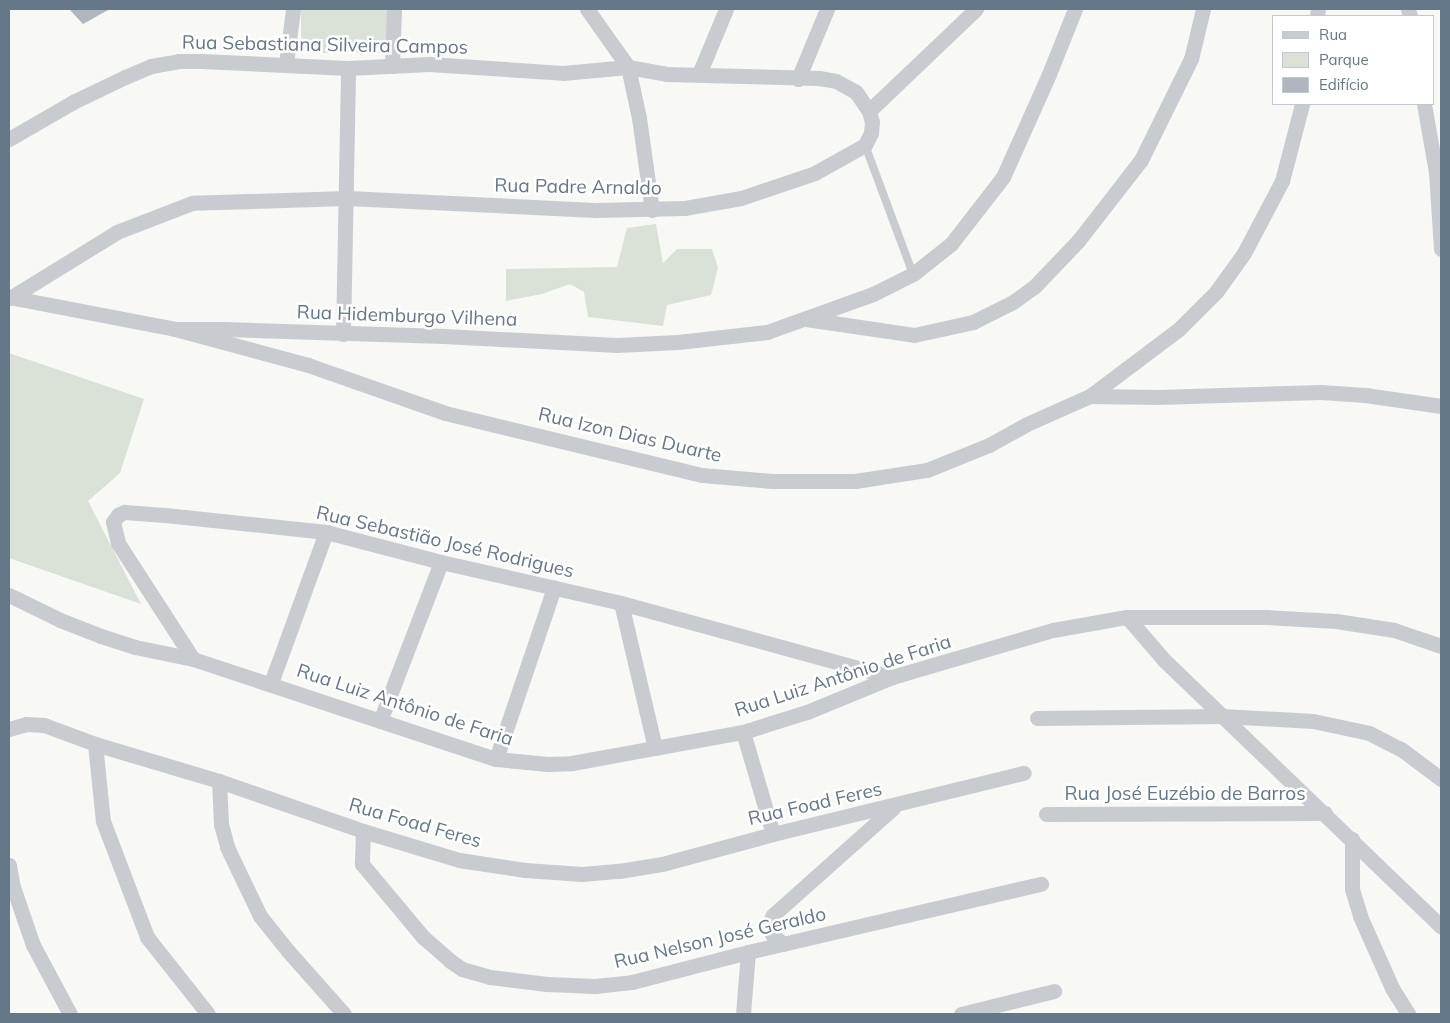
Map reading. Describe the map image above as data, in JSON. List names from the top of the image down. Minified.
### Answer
{"streets":{"street":["Rua Sebastiana Silveira Campos","Rua Padre Arnaldo","Rua Hidemburgo Vilhena","Rua Izon Dias Duarte","Rua Sebastião José Rodrigues","Rua Luiz Antônio de Faria","Rua José Euzébio de Barros","Rua Foad Feres","Rua Nelson José Geraldo"]},"crossings":[["Rua Padre Arnaldo","Rua Hidemburgo Vilhena"],["Rua Hidemburgo Vilhena","Rua Izon Dias Duarte"],["Rua Sebastião José Rodrigues","Rua Luiz Antônio de Faria"],["Rua Foad Feres","Rua Nelson José Geraldo"]],"legend":["Rua","Parque","Edifício"]}
